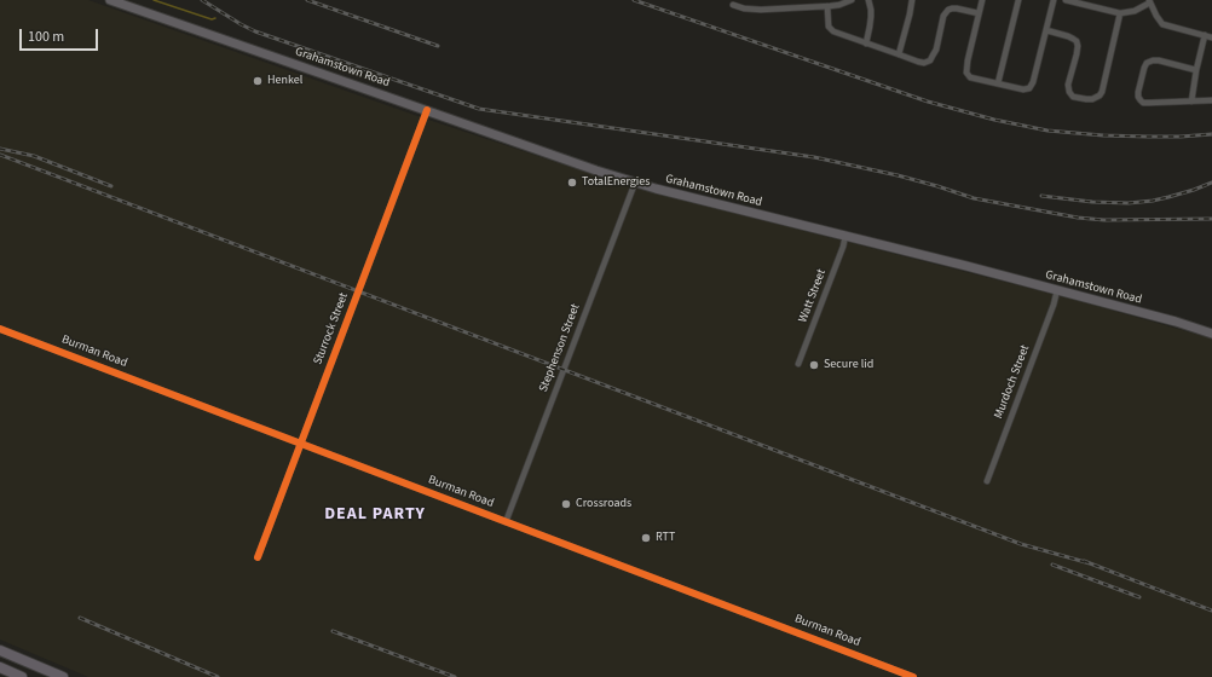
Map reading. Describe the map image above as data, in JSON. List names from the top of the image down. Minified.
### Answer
{"streets":{"main road":["Grahamstown Road"],"street":["Watt Street","Sturrock Street","Stephenson Street","Burman Road","Murdoch Street"]},"crossings":[["Grahamstown Road","Watt Street"],["Grahamstown Road","Sturrock Street"],["Grahamstown Road","Stephenson Street"],["Grahamstown Road","Murdoch Street"],["Sturrock Street","Burman Road"],["Stephenson Street","Burman Road"]],"districts":["DEAL PARTY"],"places":["Henkel","TotalEnergies","Secure lid","Crossroads","RTT"],"scale_bar":"100 m"}
